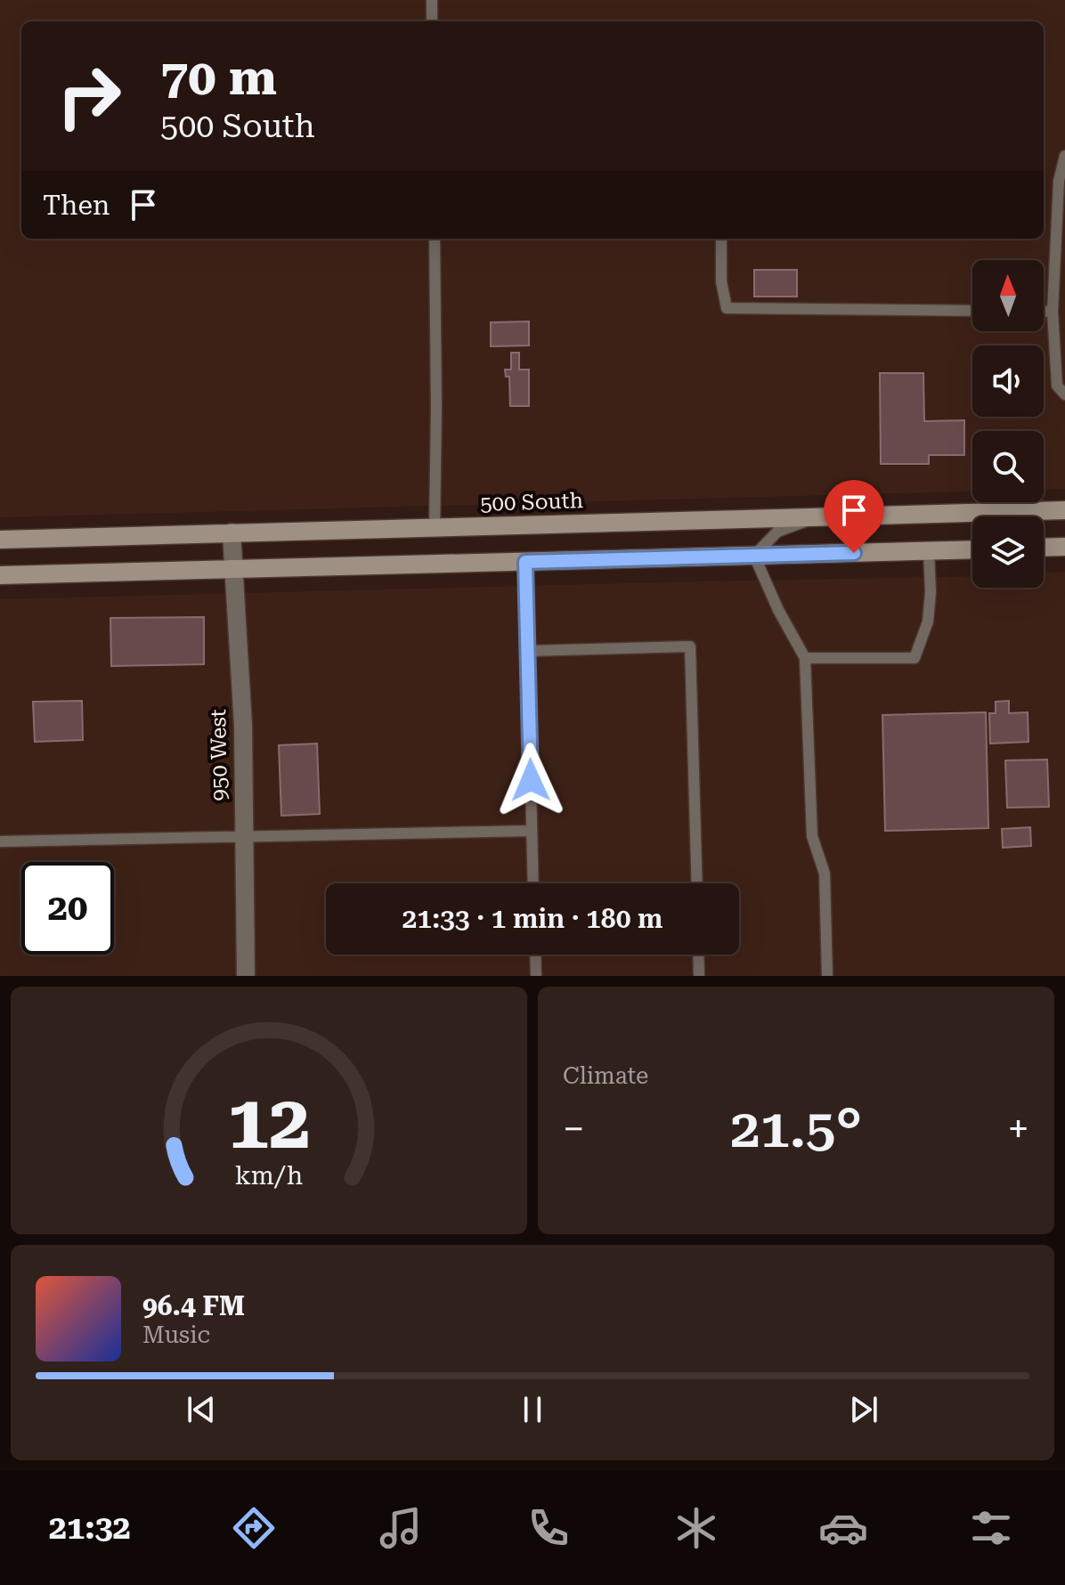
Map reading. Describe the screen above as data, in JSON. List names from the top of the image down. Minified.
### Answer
{"streets":{"main road":["500 South"],"street":["950 West"]},"crossings":[["500 South","950 West"]],"north":"top","page":{"turn":["70 m","500 South"],"then":"Then","limit":"20","trip":"21:33 · 1 min · 180 m","tile":"Climate","heat":["−","21.5°","+"],"song":["96.4 FM","Music"],"tabs":"21:32","gauge":["12","km/h"]}}
